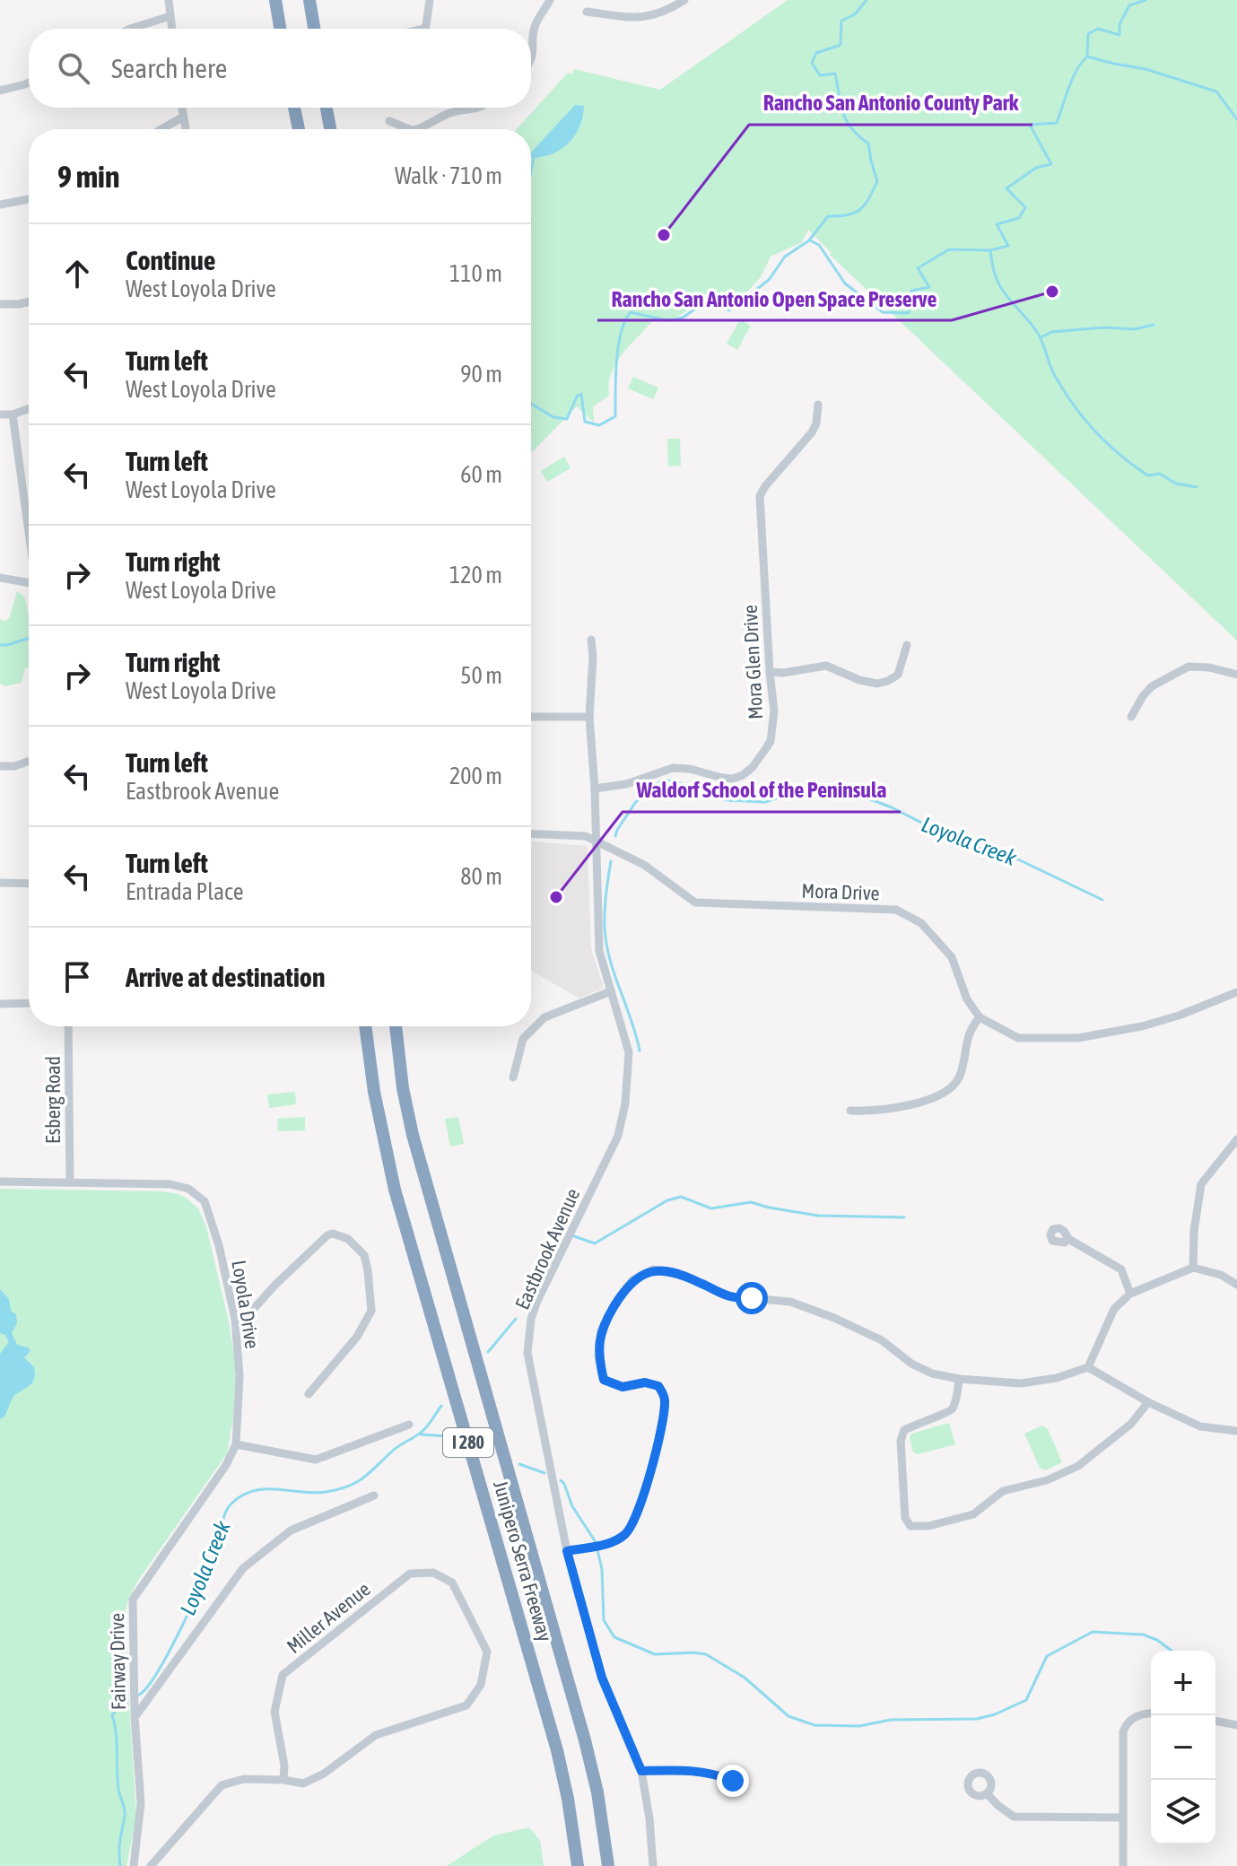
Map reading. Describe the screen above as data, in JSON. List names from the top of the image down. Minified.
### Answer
{"streets":{"highway":["I 280","Junipero Serra Freeway"],"street":["Mora Glen Drive","Mora Drive","Esberg Road","Eastbrook Avenue","Loyola Drive","Miller Avenue","Fairway Drive"]},"crossings":[["Mora Glen Drive","Eastbrook Avenue"],["Mora Drive","Eastbrook Avenue"],["Esberg Road","Loyola Drive"],["Loyola Drive","Fairway Drive"]],"water":["Loyola Creek"],"places":["Rancho San Antonio County Park","Rancho San Antonio Open Space Preserve","Waldorf School of the Peninsula"],"page":{"search":"Search here","heading":["9 min","Walk · 710 m"],"list":[["Continue","West Loyola Drive","110 m"],["Turn left","West Loyola Drive","90 m"],["Turn left","West Loyola Drive","60 m"],["Turn right","West Loyola Drive","120 m"],["Turn right","West Loyola Drive","50 m"],["Turn left","Eastbrook Avenue","200 m"],["Turn left","Entrada Place","80 m"],"Arrive at destination"],"map_buttons":["+","−"]}}
